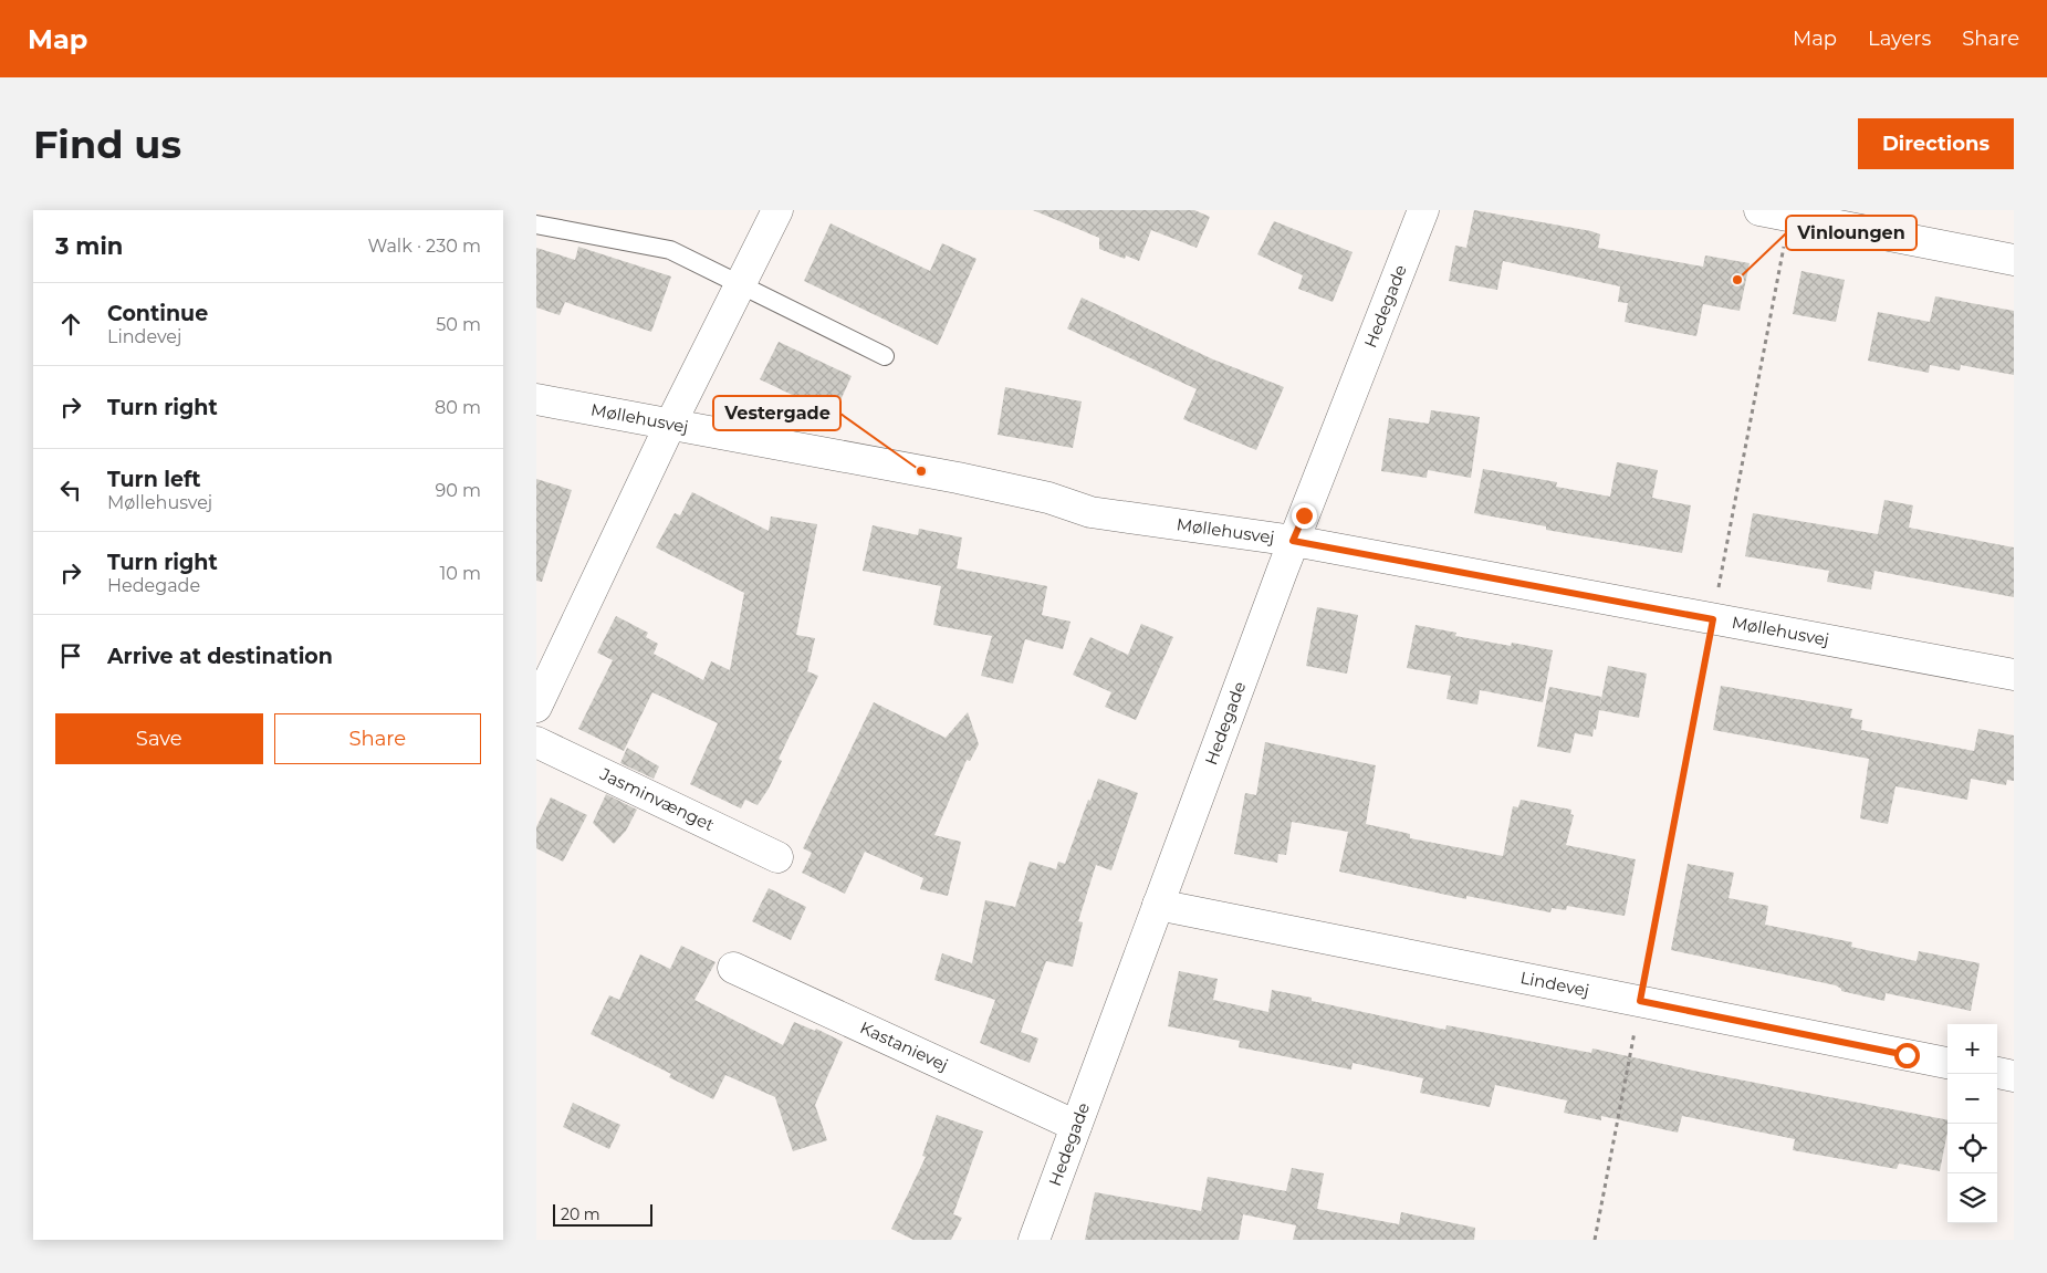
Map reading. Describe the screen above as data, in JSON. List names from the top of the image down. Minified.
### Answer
{"streets":{"street":["Hedegade","Møllehusvej","Jasminvænget","Lindevej","Kastanievej"]},"crossings":[["Hedegade","Møllehusvej"],["Hedegade","Lindevej"],["Hedegade","Kastanievej"]],"places":["Vinloungen","Vestergade"],"scale_bar":"20 m","page":{"header":"Map","nav":["Map","Layers","Share"],"buttons":["Directions",["Save","Share"]],"title":"Find us","heading":["3 min","Walk · 230 m"],"list":[["Continue","Lindevej","50 m"],["Turn right","80 m"],["Turn left","Møllehusvej","90 m"],["Turn right","Hedegade","10 m"],"Arrive at destination"],"map_buttons":["+","−"],"scale":"20 m"}}
